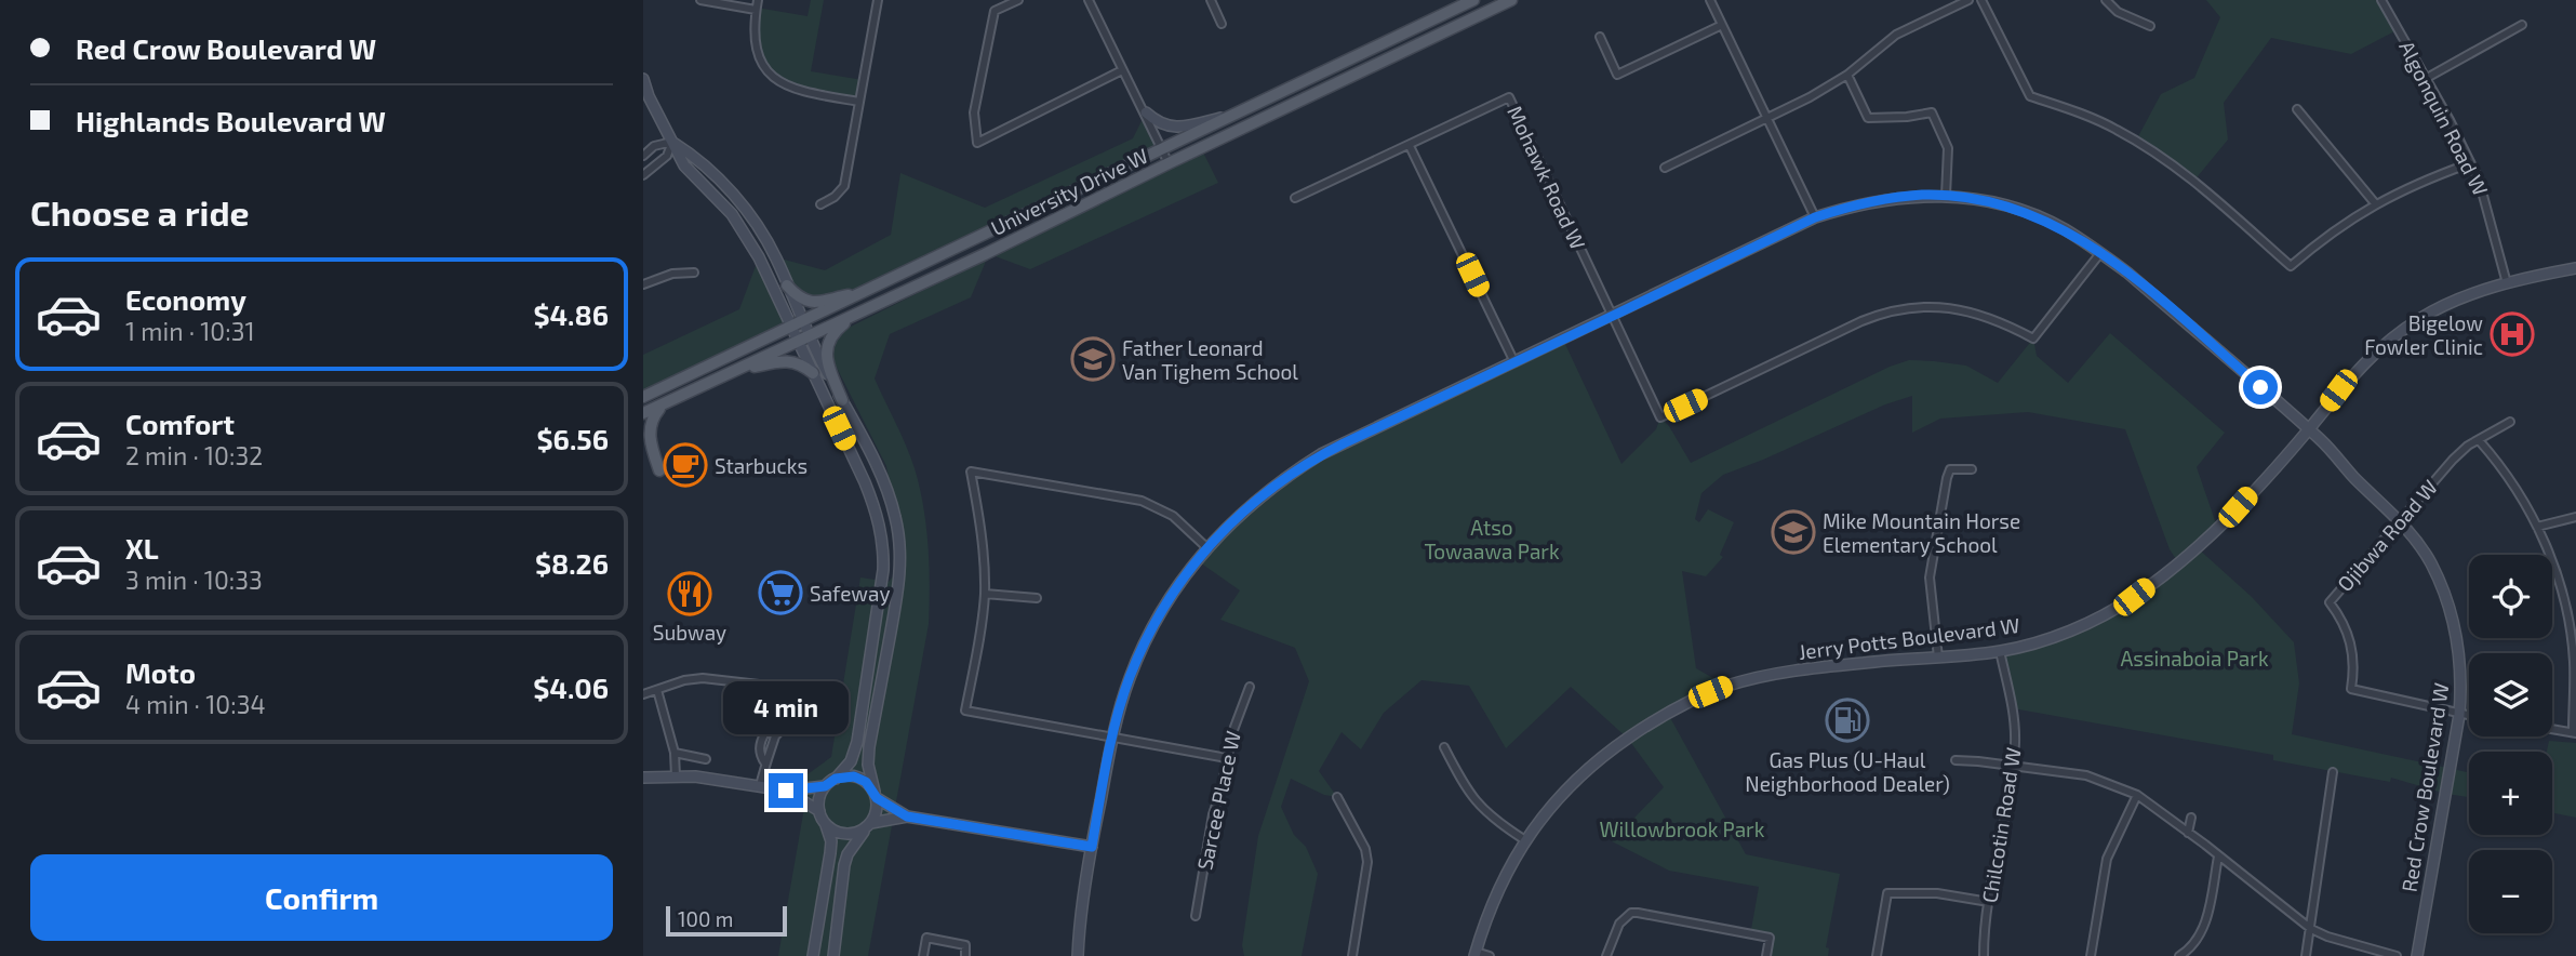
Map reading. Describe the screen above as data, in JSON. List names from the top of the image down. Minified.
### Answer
{"streets":{"main road":["University Drive W"],"street":["Algonquin Road W","Mohawk Road W","Ojibwa Road W","Jerry Potts Boulevard W","Red Crow Boulevard W","Sarcee Place W","Chilcotin Road W"]},"crossings":[["Algonquin Road W","Jerry Potts Boulevard W"],["Mohawk Road W","Red Crow Boulevard W"],["Ojibwa Road W","Red Crow Boulevard W"],["Jerry Potts Boulevard W","Red Crow Boulevard W"],["Jerry Potts Boulevard W","Chilcotin Road W"]],"parks":["Atso Towaawa Park","Assinaboia Park","Willowbrook Park"],"places":{"hospital":["Bigelow Fowler Clinic"],"school or university":["Father Leonard Van Tighem School","Mike Mountain Horse Elementary School"],"cafe":["Starbucks"],"supermarket":["Safeway"],"restaurant":["Subway"],"fuel station":["Gas Plus (U-Haul Neighborhood Dealer)"]},"scale_bar":"100 m","page":{"banner":["Red Crow Boulevard W","Highlands Boulevard W"],"heading":"Choose a ride","list":[{"name":"Economy","note":"1 min · 10:31","value":"$4.86"},{"name":"Comfort","note":"2 min · 10:32","value":"$6.56"},{"name":"XL","note":"3 min · 10:33","value":"$8.26"},{"name":"Moto","note":"4 min · 10:34","value":"$4.06"}],"map_buttons":["+","−"],"bubble":"4 min","buttons":"Confirm","scale":"100 m"}}
